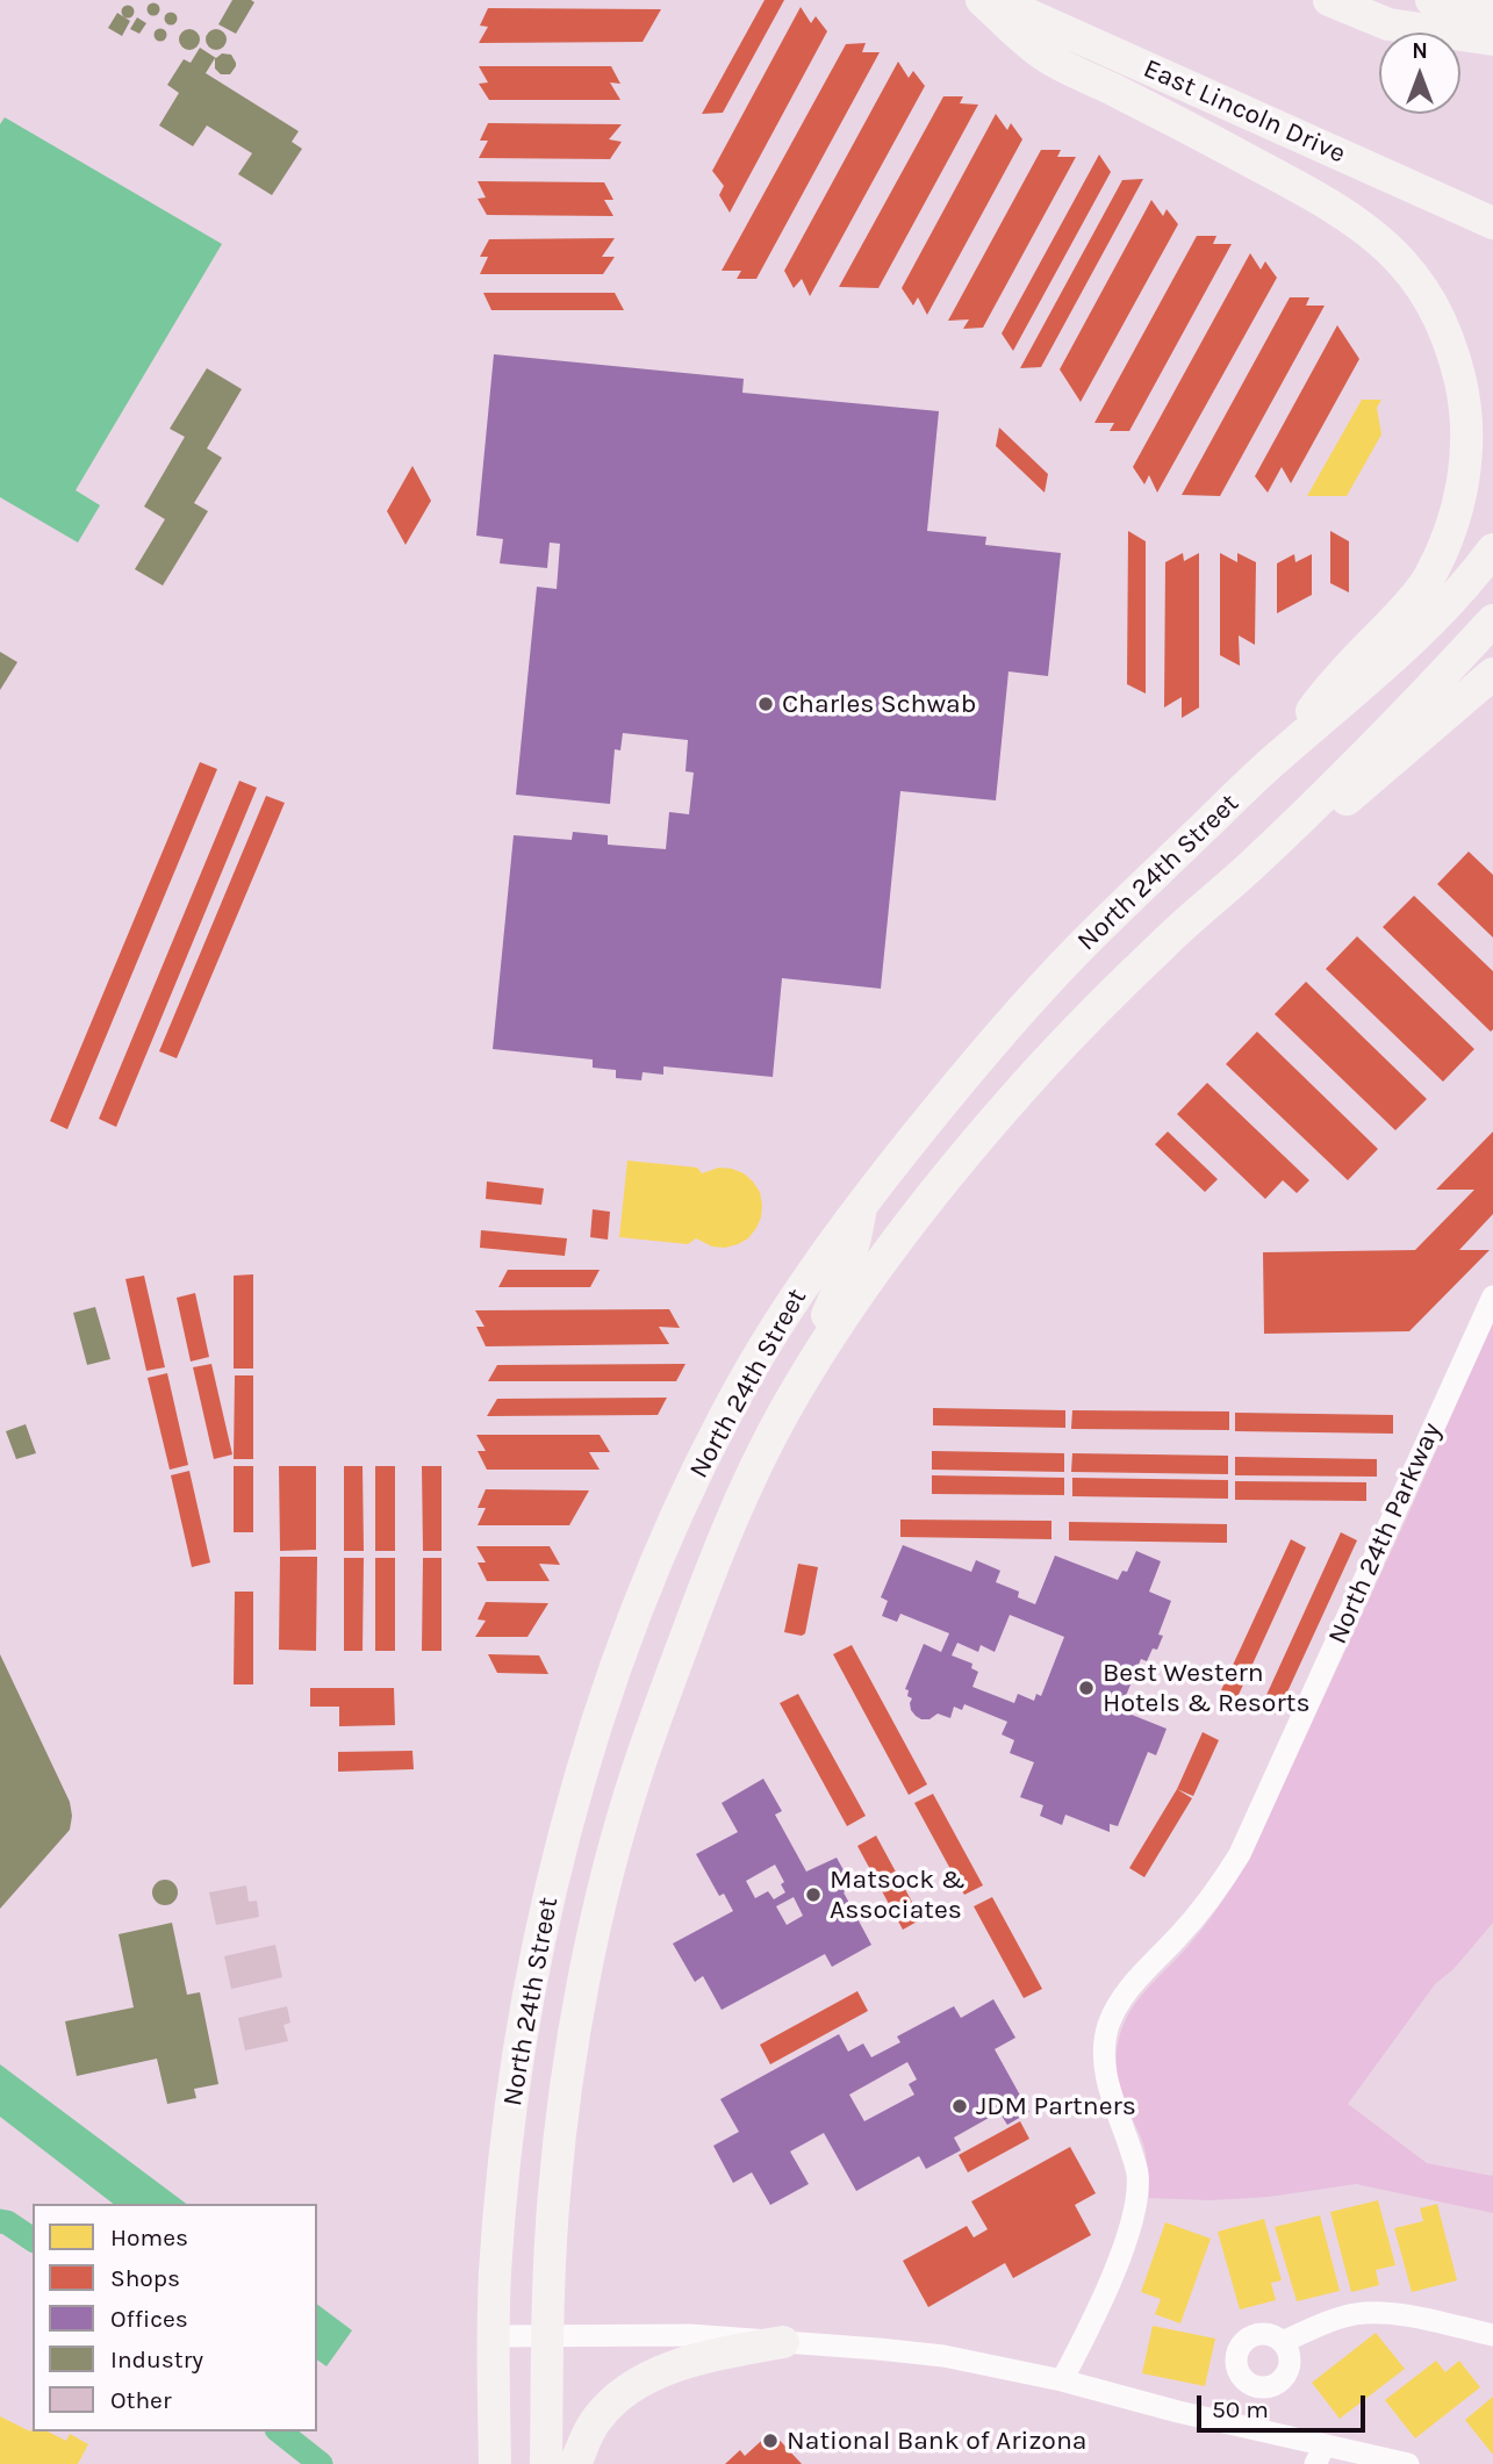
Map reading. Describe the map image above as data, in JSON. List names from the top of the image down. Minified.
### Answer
{"streets":{"main road":["East Lincoln Drive","North 24th Street"],"street":["North 24th Parkway"]},"places":["Charles Schwab","Best Western Hotels & Resorts","Matsock & Associates","JDM Partners","National Bank of Arizona"],"legend":["Homes","Shops","Offices","Industry","Other"],"scale_bar":"50 m","north":"top"}
